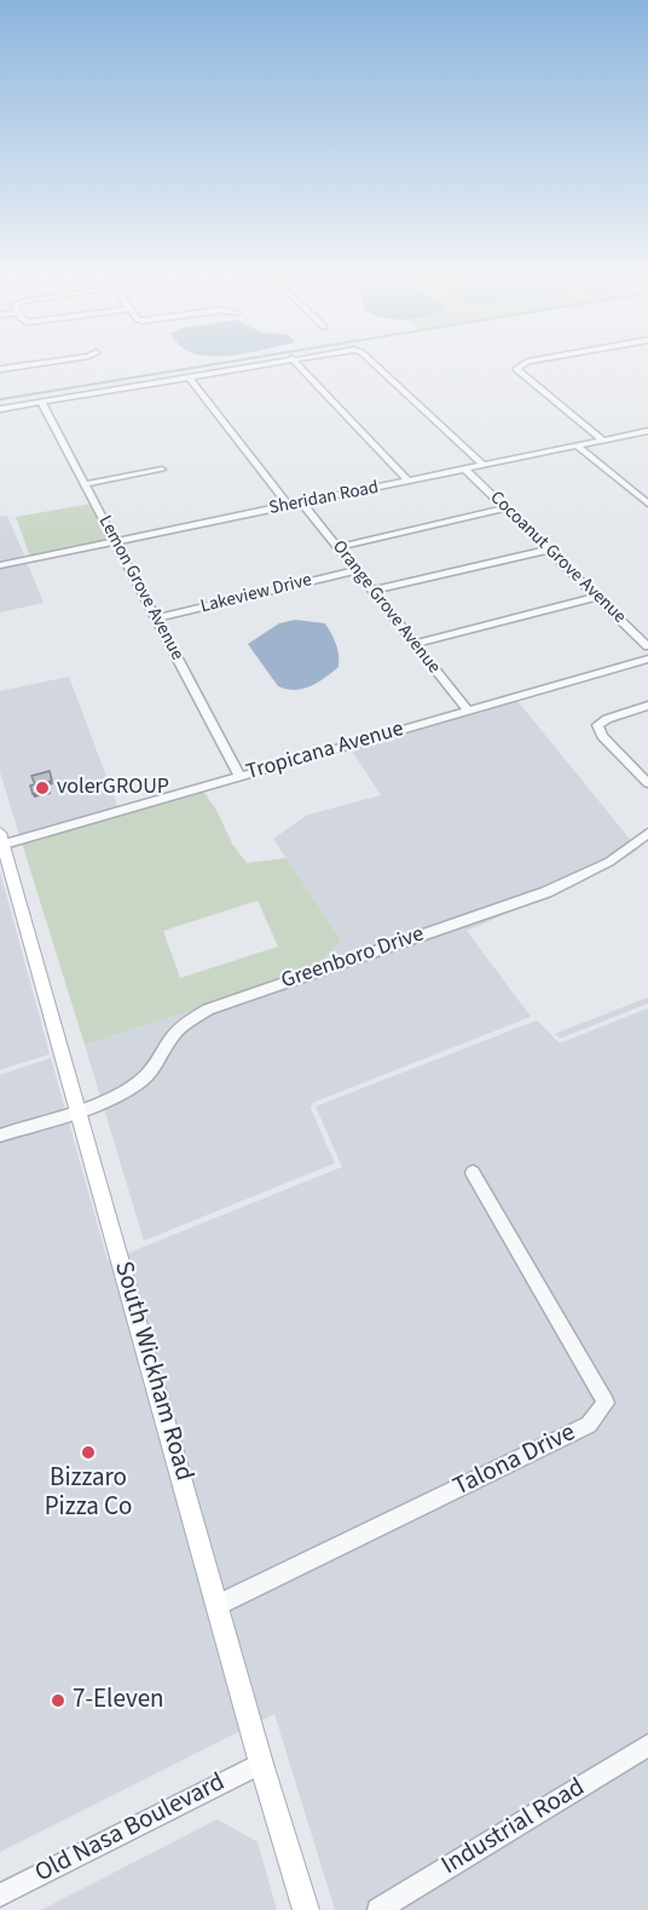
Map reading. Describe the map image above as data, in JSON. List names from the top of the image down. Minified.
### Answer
{"streets":{"main road":["South Wickham Road"],"street":["Sheridan Road","Cocoanut Grove Avenue","Lemon Grove Avenue","Lakeview Drive","Orange Grove Avenue","Tropicana Avenue","Greenboro Drive","Talona Drive","Industrial Road","Old Nasa Boulevard"]},"crossings":[["Sheridan Road","Cocoanut Grove Avenue"],["Sheridan Road","Lemon Grove Avenue"],["Sheridan Road","Orange Grove Avenue"],["Lemon Grove Avenue","Lakeview Drive"],["Lemon Grove Avenue","Tropicana Avenue"],["Lakeview Drive","Orange Grove Avenue"],["Orange Grove Avenue","Tropicana Avenue"],["Tropicana Avenue","South Wickham Road"],["Greenboro Drive","South Wickham Road"],["South Wickham Road","Talona Drive"],["South Wickham Road","Old Nasa Boulevard"]],"places":["volerGROUP","Bizzaro Pizza Co","7-Eleven"]}
